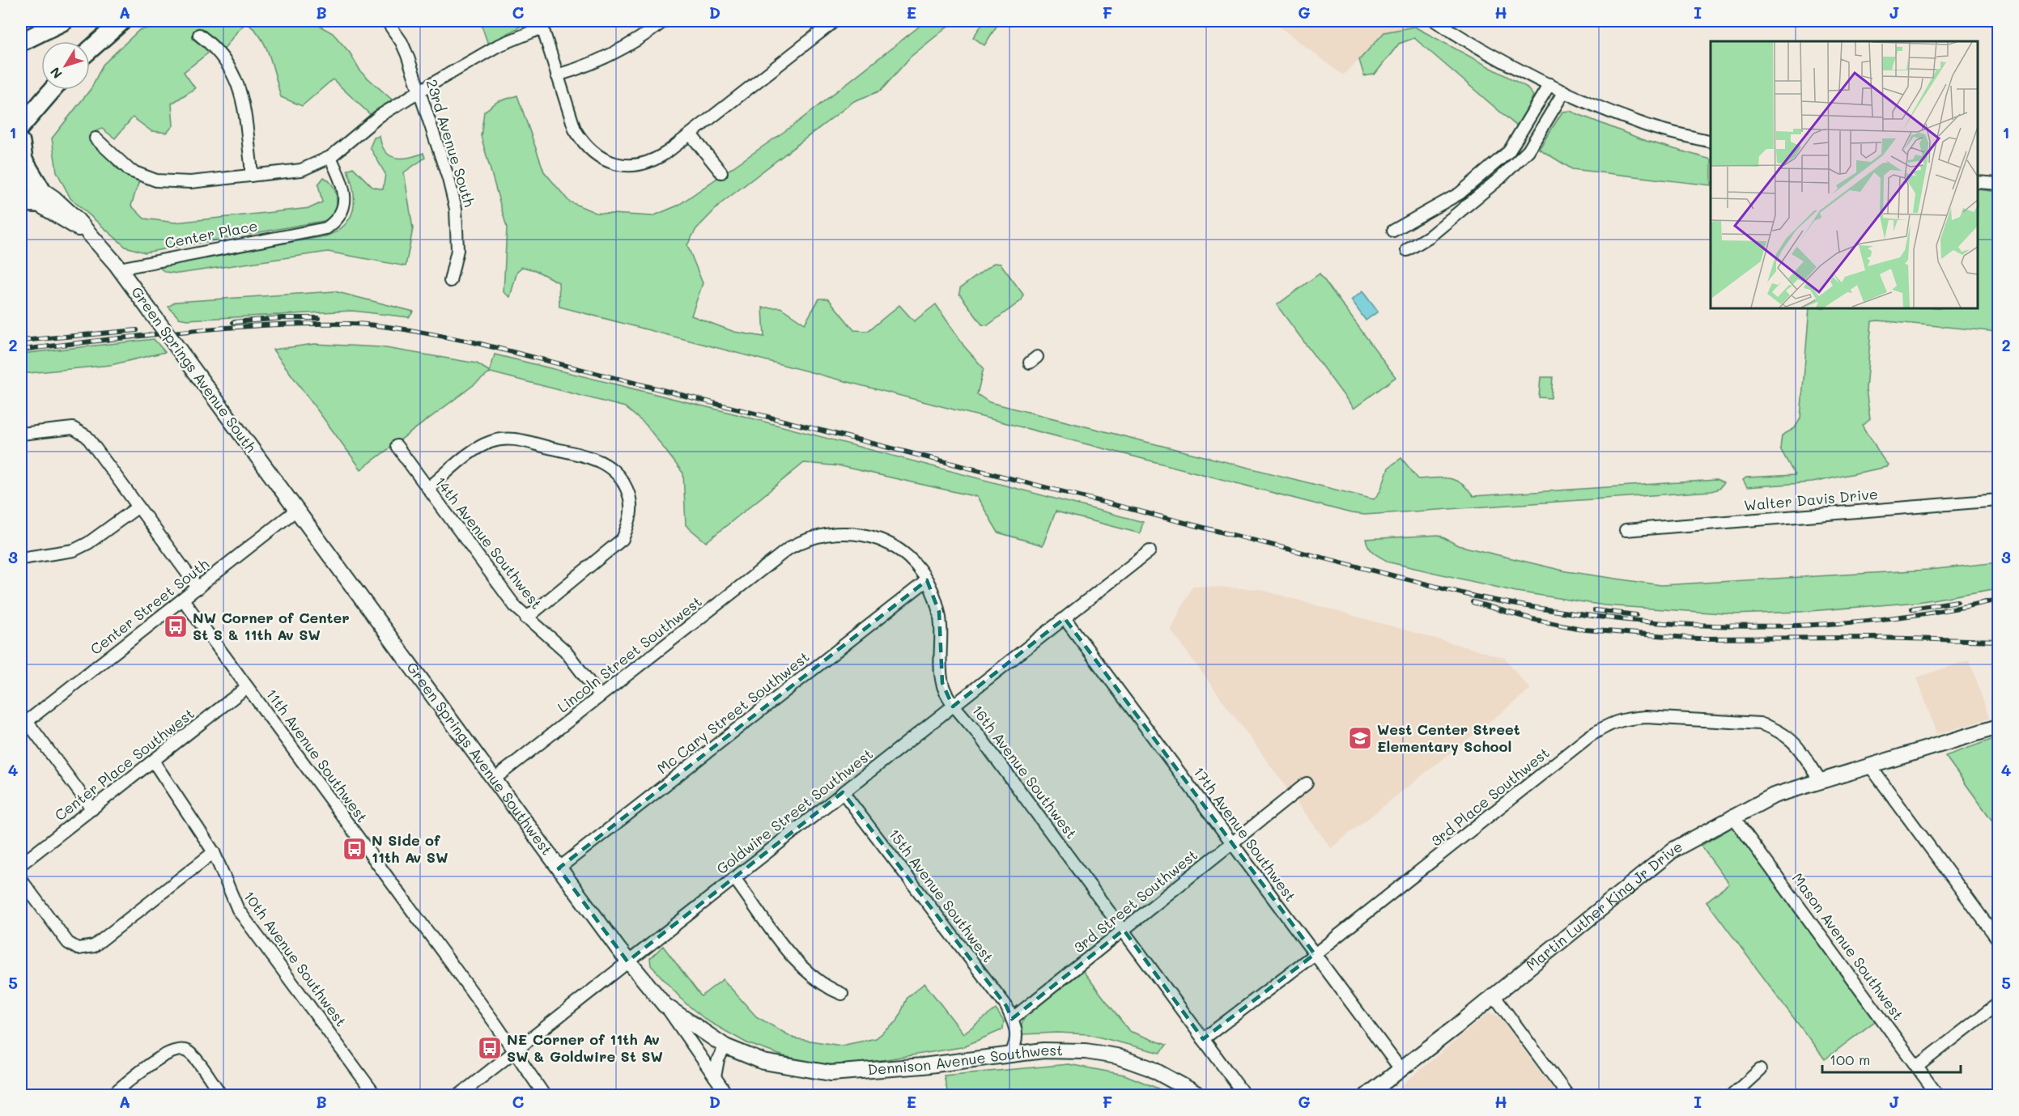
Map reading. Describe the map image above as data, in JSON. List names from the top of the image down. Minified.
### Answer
{"streets":{"main road":["Green Springs Avenue South","Green Springs Avenue Southwest","Martin Luther King Jr Drive","Dennison Avenue Southwest"],"street":["23rd Avenue South","Center Place","Walter Davis Drive","14th Avenue Southwest","Center Street South","Lincoln Street Southwest","Mc Cary Street Southwest","11th Avenue Southwest","Center Place Southwest","16th Avenue Southwest","3rd Place Southwest","Goldwire Street Southwest","17th Avenue Southwest","15th Avenue Southwest","3rd Street Southwest","Mason Avenue Southwest","10th Avenue Southwest"]},"crossings":[["Center Place","Green Springs Avenue South"],["Green Springs Avenue South","Center Street South"],["Green Springs Avenue South","Green Springs Avenue Southwest"],["14th Avenue Southwest","Lincoln Street Southwest"],["Center Street South","11th Avenue Southwest"],["Center Street South","Green Springs Avenue Southwest"],["Lincoln Street Southwest","Green Springs Avenue Southwest"],["Lincoln Street Southwest","16th Avenue Southwest"],["Mc Cary Street Southwest","Green Springs Avenue Southwest"],["Mc Cary Street Southwest","16th Avenue Southwest"],["11th Avenue Southwest","Center Place Southwest"],["11th Avenue Southwest","Goldwire Street Southwest"],["Green Springs Avenue Southwest","Goldwire Street Southwest"],["Green Springs Avenue Southwest","Dennison Avenue Southwest"],["Center Place Southwest","10th Avenue Southwest"],["16th Avenue Southwest","3rd Place Southwest"],["16th Avenue Southwest","Goldwire Street Southwest"],["16th Avenue Southwest","3rd Street Southwest"],["3rd Place Southwest","17th Avenue Southwest"],["3rd Place Southwest","Martin Luther King Jr Drive"],["Goldwire Street Southwest","17th Avenue Southwest"],["Goldwire Street Southwest","15th Avenue Southwest"],["17th Avenue Southwest","3rd Street Southwest"],["17th Avenue Southwest","Martin Luther King Jr Drive"],["15th Avenue Southwest","3rd Street Southwest"],["Martin Luther King Jr Drive","Mason Avenue Southwest"]],"places":{"bus stop":["NW Corner of Center St S & 11th Av SW","N Side of 11th Av SW","NE Corner of 11th Av SW & Goldwire St SW"],"school or university":["West Center Street Elementary School"]},"scale_bar":"100 m","north":"bottom left","grid":{"columns":["A","B","C","D","E","F","G","H","I","J"],"rows":["1","2","3","4","5"]}}
